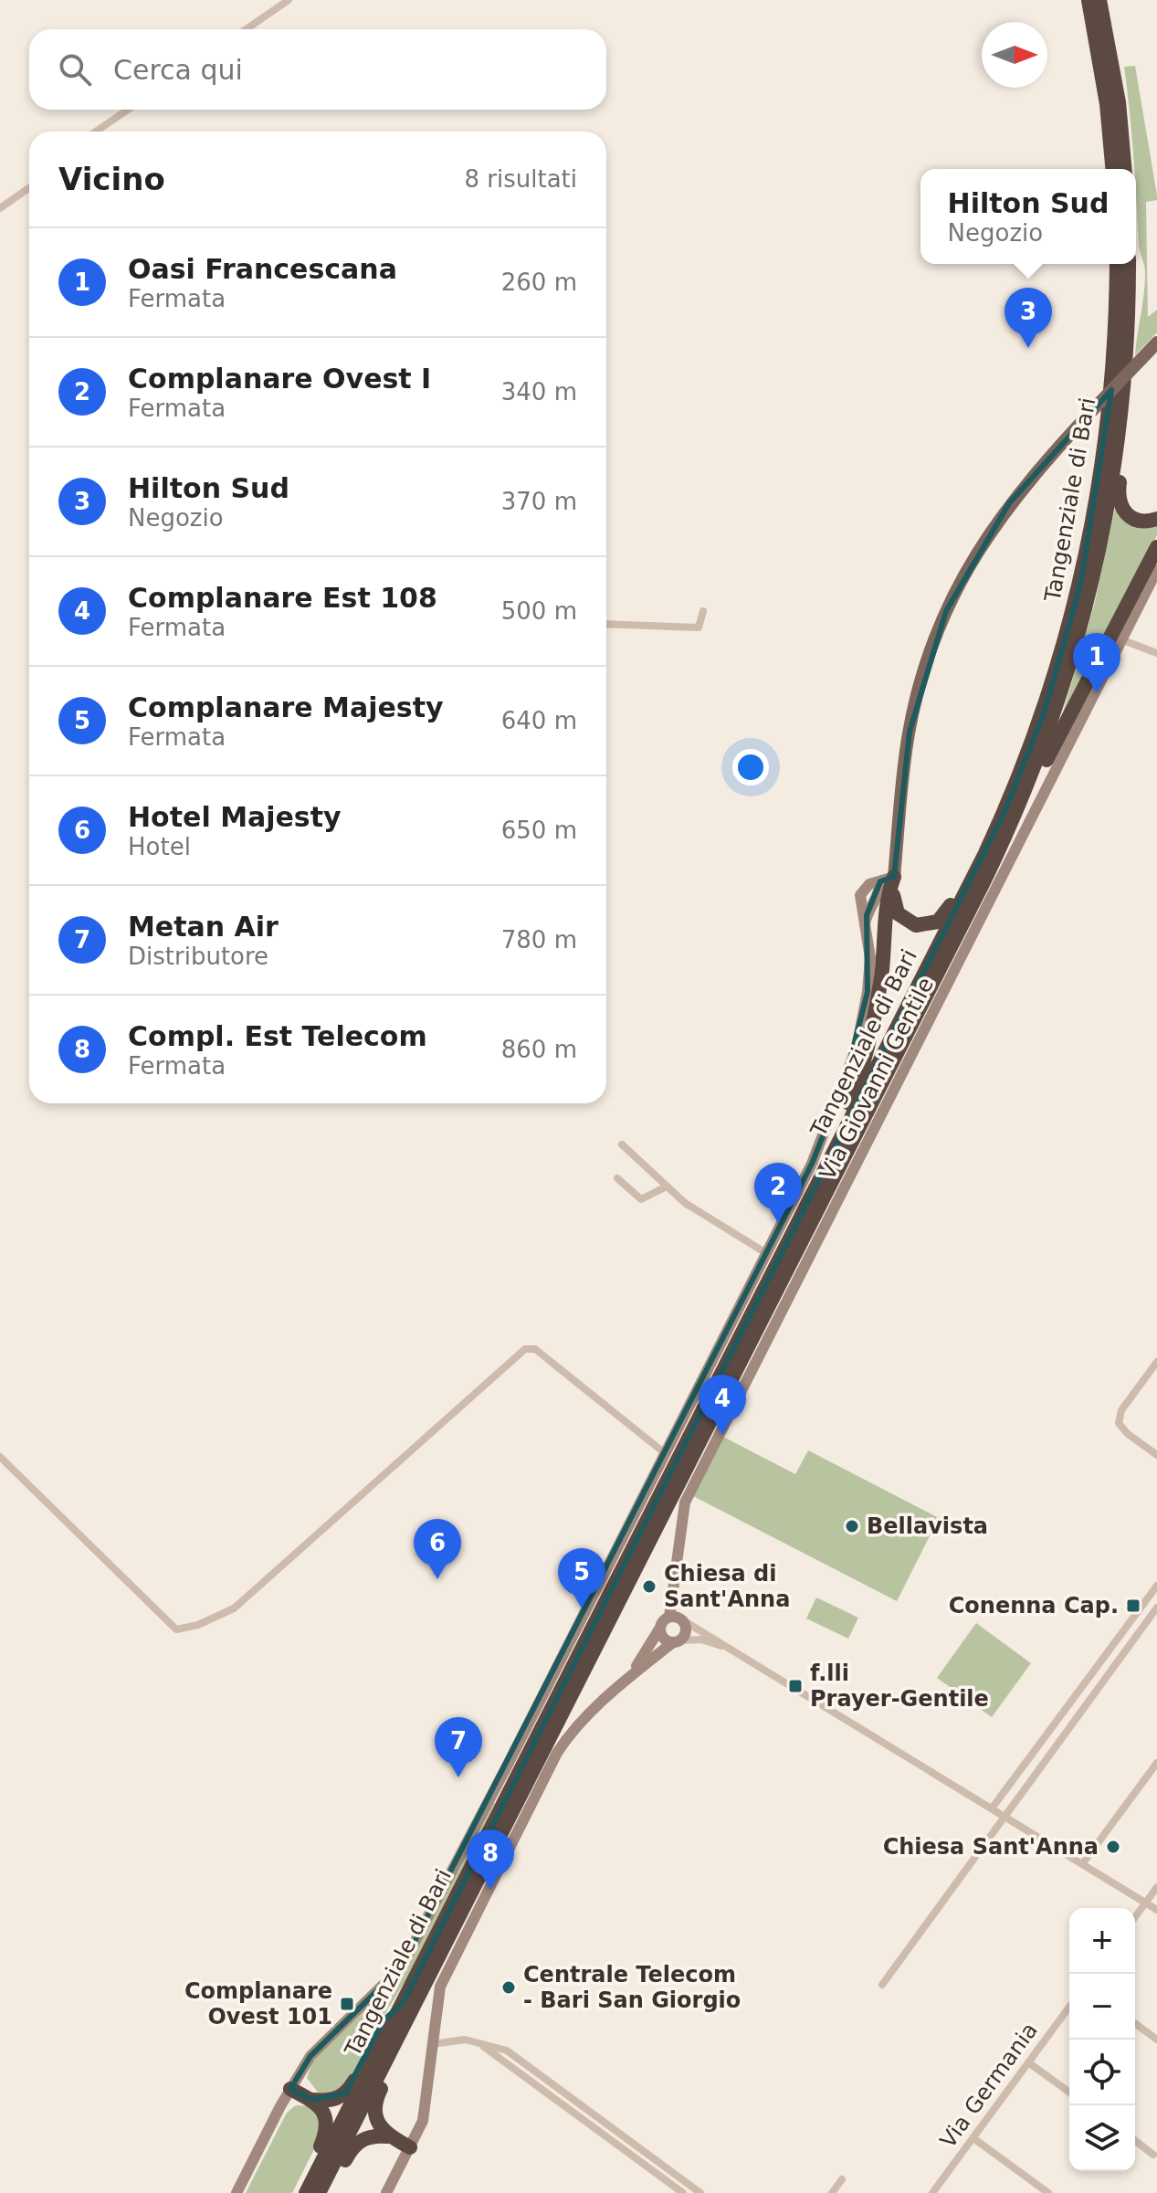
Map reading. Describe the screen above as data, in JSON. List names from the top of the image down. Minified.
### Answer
{"streets":{"highway":["Tangenziale di Bari"],"street":["Via Giovanni Gentile","Via Germania"]},"places":{"other":["Bellavista","Chiesa di Sant'Anna","Chiesa Sant'Anna","Centrale Telecom - Bari San Giorgio"],"transit":["Conenna Cap.","f.lli Prayer-Gentile","Complanare Ovest 101"]},"north":"right","page":{"search":"Cerca qui","heading":["Vicino","8 risultati"],"popup":["Hilton Sud","Negozio"],"list":[{"mark":"1","name":"Oasi Francescana","note":"Fermata","value":"260 m"},{"mark":"2","name":"Complanare Ovest I","note":"Fermata","value":"340 m"},{"mark":"3","name":"Hilton Sud","note":"Negozio","value":"370 m"},{"mark":"4","name":"Complanare Est 108","note":"Fermata","value":"500 m"},{"mark":"5","name":"Complanare Majesty","note":"Fermata","value":"640 m"},{"mark":"6","name":"Hotel Majesty","note":"Hotel","value":"650 m"},{"mark":"7","name":"Metan Air","note":"Distributore","value":"780 m"},{"mark":"8","name":"Compl. Est Telecom","note":"Fermata","value":"860 m"}],"pins":["3","1","2","4","6","5","7","8"],"map_buttons":["+","−"]}}
